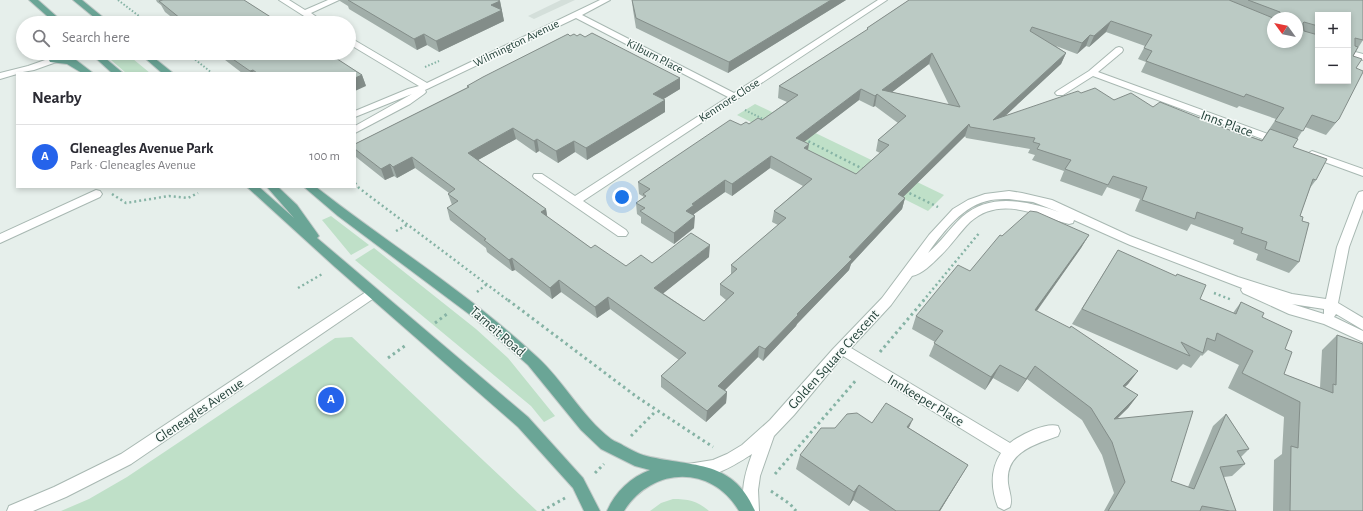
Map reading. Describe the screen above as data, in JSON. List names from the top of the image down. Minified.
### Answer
{"streets":{"main road":["Tarneit Road"],"street":["Wilmington Avenue","Kilburn Place","Kenmore Close","Inns Place","Golden Square Crescent","Innkeeper Place","Gleneagles Avenue"]},"crossings":[["Wilmington Avenue","Kilburn Place"],["Kilburn Place","Kenmore Close"],["Tarneit Road","Golden Square Crescent"],["Golden Square Crescent","Innkeeper Place"]],"north":"top left","page":{"map_buttons":["+","−"],"search":"Search here","heading":"Nearby","list":[{"mark":"A","name":"Gleneagles Avenue Park","note":"Park · Gleneagles Avenue","value":"100 m"}],"pins":"A"}}
